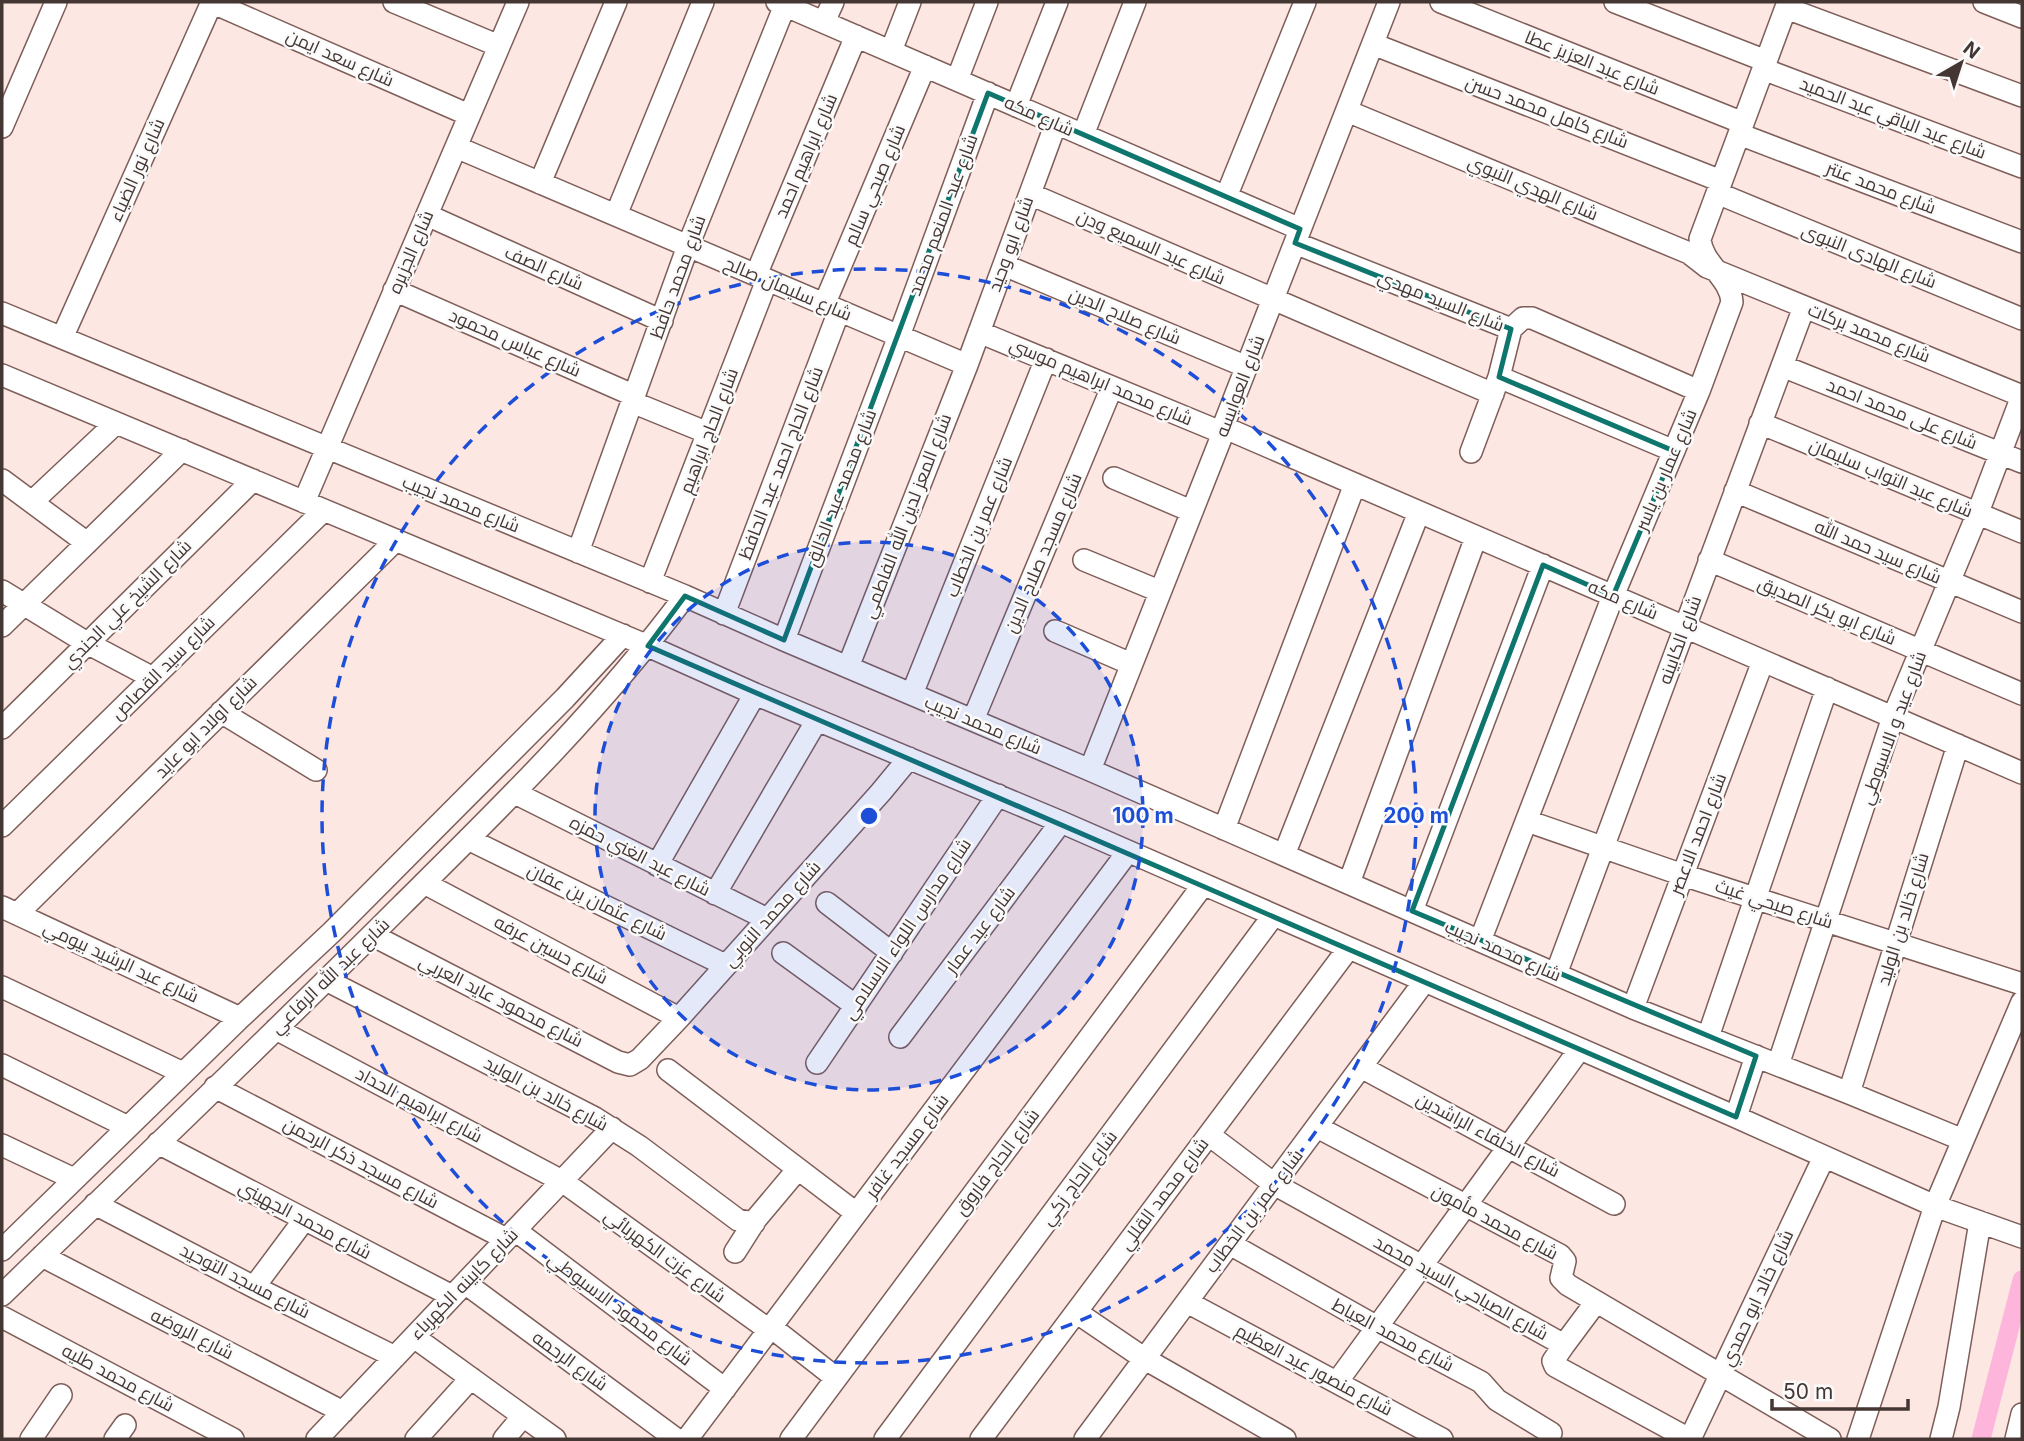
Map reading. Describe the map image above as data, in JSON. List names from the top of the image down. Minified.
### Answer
{"streets":{"street":["شارع سعد ايمن","شارع عبد العزيز عطا","شارع كامل محمد حسن","شارع مكه","شارع عبد الباقي عبد الحميد","شارع ابراهيم احمد","شارع نور الضياء","شارع صبحي سالم","شارع الهدي النبوي","شارع محمد عنتر","شارع عبد المنعم محمد","شارع ابو وحيد","شارع عبد السميع ودن","شارع الجزيره","شارع الهادى النبوى","شارع الصف","شارع محمد حافظ","شارع سليمان صالح","شارع السيد مهدي","شارع صلاح الدين","شارع محمد بركات","شارع عباس محمود","شارع محمد ابراهيم موسي","شارع العوايسه","شارع على محمد احمد","شارع الحاج ابراهيم","شارع الحاج احمد عبد الحافظ","شارع عمار بن ياسر","شارع عبد التواب سليمان","شارع محمد عبد الخالق","شارع محمد نجيب","شارع المعز لدين الله الفاطمي","شارع عمر بن الخطاب","شارع سيد حمد الله","شارع مسجد صلاح الدين","شارع الشيخ علي الجندي","شارع ابو بكر الصديق","شارع الكابينه","شارع سيد القصاص","شارع اولاد ابو عايد","شارع عيد و الاسيوطي","شارع احمد الاعصر","شارع عبد الغني حمزه","شارع عثمان بن عفان","شارع صبحي غيث","شارع محمد النوبي","شارع خالد بن الوليد","شارع مدارس اللواء الاسلامي","شارع عيد عمار","شارع حسين عرفه","شارع عبد الرشيد بيومي","شارع عبد الله الرفاعي","شارع محمود عايد العربي","شارع ابراهيم الحداد","شارع الخلفاء الراشدين","شارع مسجد غافر","شارع الحاج فاروق","شارع مسجد ذكر الرحمن","شارع الحاج زكي","شارع محمد القللي","شارع محمد الجهيني","شارع محمد مأمون","شارع عزت الكهربائي","شارع مسجد التوحيد","شارع كابينه الكهرباء","شارع الصباحي السيد محمد","شارع خالد ابو حمدي","شارع محمود الاسيوطي","شارع الروضه","شارع محمد العياط","شارع الرحمه","شارع منصور عبد العظيم","شارع محمد طليه"]},"crossings":[["شارع سعد ايمن","شارع نور الضياء"],["شارع سعد ايمن","شارع الجزيره"],["شارع عبد العزيز عطا","شارع محمد عنتر"],["شارع عبد العزيز عطا","شارع عمار بن ياسر"],["شارع كامل محمد حسن","شارع الهادى النبوى"],["شارع كامل محمد حسن","شارع العوايسه"],["شارع كامل محمد حسن","شارع عمار بن ياسر"],["شارع مكه","شارع ابراهيم احمد"],["شارع مكه","شارع صبحي سالم"],["شارع مكه","شارع عبد المنعم محمد"],["شارع مكه","شارع ابو وحيد"],["شارع مكه","شارع محمد حافظ"],["شارع مكه","شارع السيد مهدي"],["شارع مكه","شارع محمد ابراهيم موسي"],["شارع مكه","شارع العوايسه"],["شارع مكه","شارع عمار بن ياسر"],["شارع مكه","شارع الكابينه"],["شارع مكه","شارع عيد و الاسيوطي"],["شارع مكه","شارع احمد الاعصر"],["شارع مكه","شارع خالد بن الوليد"],["شارع عبد الباقي عبد الحميد","شارع عمار بن ياسر"],["شارع ابراهيم احمد","شارع سليمان صالح"],["شارع ابراهيم احمد","شارع الحاج ابراهيم"],["شارع نور الضياء","شارع محمد نجيب"],["شارع صبحي سالم","شارع سليمان صالح"],["شارع صبحي سالم","شارع الحاج احمد عبد الحافظ"],["شارع الهدي النبوي","شارع محمد بركات"],["شارع الهدي النبوي","شارع العوايسه"],["شارع الهدي النبوي","شارع عمار بن ياسر"],["شارع محمد عنتر","شارع عمار بن ياسر"],["شارع عبد المنعم محمد","شارع سليمان صالح"],["شارع عبد المنعم محمد","شارع محمد عبد الخالق"],["شارع ابو وحيد","شارع عبد السميع ودن"],["شارع ابو وحيد","شارع سليمان صالح"],["شارع ابو وحيد","شارع صلاح الدين"],["شارع ابو وحيد","شارع محمد ابراهيم موسي"],["شارع ابو وحيد","شارع المعز لدين الله الفاطمي"],["شارع عبد السميع ودن","شارع العوايسه"],["شارع عبد السميع ودن","شارع عمار بن ياسر"],["شارع الجزيره","شارع الصف"],["شارع الجزيره","شارع سليمان صالح"],["شارع الجزيره","شارع عباس محمود"],["شارع الجزيره","شارع محمد نجيب"],["شارع الجزيره","شارع سيد القصاص"],["شارع الهادى النبوى","شارع عمار بن ياسر"],["شارع الصف","شارع محمد حافظ"],["شارع محمد حافظ","شارع سليمان صالح"],["شارع محمد حافظ","شارع عباس محمود"],["شارع محمد حافظ","شارع محمد نجيب"],["شارع سليمان صالح","شارع الحاج ابراهيم"],["شارع سليمان صالح","شارع الحاج احمد عبد الحافظ"],["شارع سليمان صالح","شارع محمد عبد الخالق"],["شارع سليمان صالح","شارع المعز لدين الله الفاطمي"],["شارع السيد مهدي","شارع العوايسه"],["شارع السيد مهدي","شارع عمار بن ياسر"],["شارع صلاح الدين","شارع العوايسه"],["شارع محمد بركات","شارع عمار بن ياسر"],["شارع محمد بركات","شارع الكابينه"],["شارع محمد بركات","شارع عيد و الاسيوطي"],["شارع عباس محمود","شارع الحاج ابراهيم"],["شارع محمد ابراهيم موسي","شارع العوايسه"],["شارع محمد ابراهيم موسي","شارع عمر بن الخطاب"],["شارع محمد ابراهيم موسي","شارع مسجد صلاح الدين"],["شارع العوايسه","شارع محمد نجيب"],["شارع على محمد احمد","شارع الكابينه"],["شارع على محمد احمد","شارع عيد و الاسيوطي"],["شارع الحاج ابراهيم","شارع محمد نجيب"],["شارع الحاج احمد عبد الحافظ","شارع محمد نجيب"],["شارع عمار بن ياسر","شارع محمد نجيب"],["شارع عمار بن ياسر","شارع صبحي غيث"],["شارع عبد التواب سليمان","شارع الكابينه"],["شارع عبد التواب سليمان","شارع عيد و الاسيوطي"],["شارع محمد عبد الخالق","شارع محمد نجيب"],["شارع محمد نجيب","شارع المعز لدين الله الفاطمي"],["شارع محمد نجيب","شارع عمر بن الخطاب"],["شارع محمد نجيب","شارع مسجد صلاح الدين"],["شارع محمد نجيب","شارع الكابينه"],["شارع محمد نجيب","شارع عيد و الاسيوطي"],["شارع محمد نجيب","شارع احمد الاعصر"],["شارع محمد نجيب","شارع خالد بن الوليد"],["شارع محمد نجيب","شارع عبد الله الرفاعي"],["شارع عمر بن الخطاب","شارع الخلفاء الراشدين"],["شارع عمر بن الخطاب","شارع محمد مأمون"],["شارع عمر بن الخطاب","شارع الصباحي السيد محمد"],["شارع عمر بن الخطاب","شارع محمد العياط"],["شارع عمر بن الخطاب","شارع منصور عبد العظيم"],["شارع سيد حمد الله","شارع الكابينه"],["شارع سيد حمد الله","شارع عيد و الاسيوطي"],["شارع ابو بكر الصديق","شارع الكابينه"],["شارع ابو بكر الصديق","شارع عيد و الاسيوطي"],["شارع الكابينه","شارع صبحي غيث"],["شارع اولاد ابو عايد","شارع عبد الرشيد بيومي"],["شارع عيد و الاسيوطي","شارع صبحي غيث"],["شارع احمد الاعصر","شارع صبحي غيث"],["شارع عبد الغني حمزه","شارع محمد النوبي"],["شارع عبد الغني حمزه","شارع عبد الله الرفاعي"],["شارع عثمان بن عفان","شارع محمد النوبي"],["شارع عثمان بن عفان","شارع عبد الله الرفاعي"],["شارع صبحي غيث","شارع خالد بن الوليد"],["شارع محمد النوبي","شارع حسين عرفه"],["شارع محمد النوبي","شارع محمود عايد العربي"],["شارع خالد بن الوليد","شارع عبد الله الرفاعي"],["شارع خالد بن الوليد","شارع كابينه الكهرباء"],["شارع حسين عرفه","شارع عبد الله الرفاعي"],["شارع عبد الرشيد بيومي","شارع عبد الله الرفاعي"],["شارع عبد الله الرفاعي","شارع محمود عايد العربي"],["شارع عبد الله الرفاعي","شارع ابراهيم الحداد"],["شارع عبد الله الرفاعي","شارع مسجد ذكر الرحمن"],["شارع عبد الله الرفاعي","شارع محمد الجهيني"],["شارع عبد الله الرفاعي","شارع مسجد التوحيد"],["شارع عبد الله الرفاعي","شارع الروضه"],["شارع ابراهيم الحداد","شارع عزت الكهربائي"],["شارع ابراهيم الحداد","شارع كابينه الكهرباء"],["شارع مسجد غافر","شارع عزت الكهربائي"],["شارع مسجد غافر","شارع محمود الاسيوطي"],["شارع الحاج فاروق","شارع عزت الكهربائي"],["شارع مسجد ذكر الرحمن","شارع كابينه الكهرباء"],["شارع مسجد ذكر الرحمن","شارع محمود الاسيوطي"],["شارع محمد القللي","شارع الصباحي السيد محمد"],["شارع محمد الجهيني","شارع كابينه الكهرباء"],["شارع محمد الجهيني","شارع الرحمه"],["شارع محمد مأمون","شارع خالد ابو حمدي"],["شارع عزت الكهربائي","شارع كابينه الكهرباء"],["شارع مسجد التوحيد","شارع كابينه الكهرباء"],["شارع كابينه الكهرباء","شارع محمود الاسيوطي"],["شارع كابينه الكهرباء","شارع الروضه"],["شارع كابينه الكهرباء","شارع الرحمه"],["شارع الصباحي السيد محمد","شارع خالد ابو حمدي"]],"scale_bar":"50 m","north":"top right","rings":["100 m","200 m"]}
